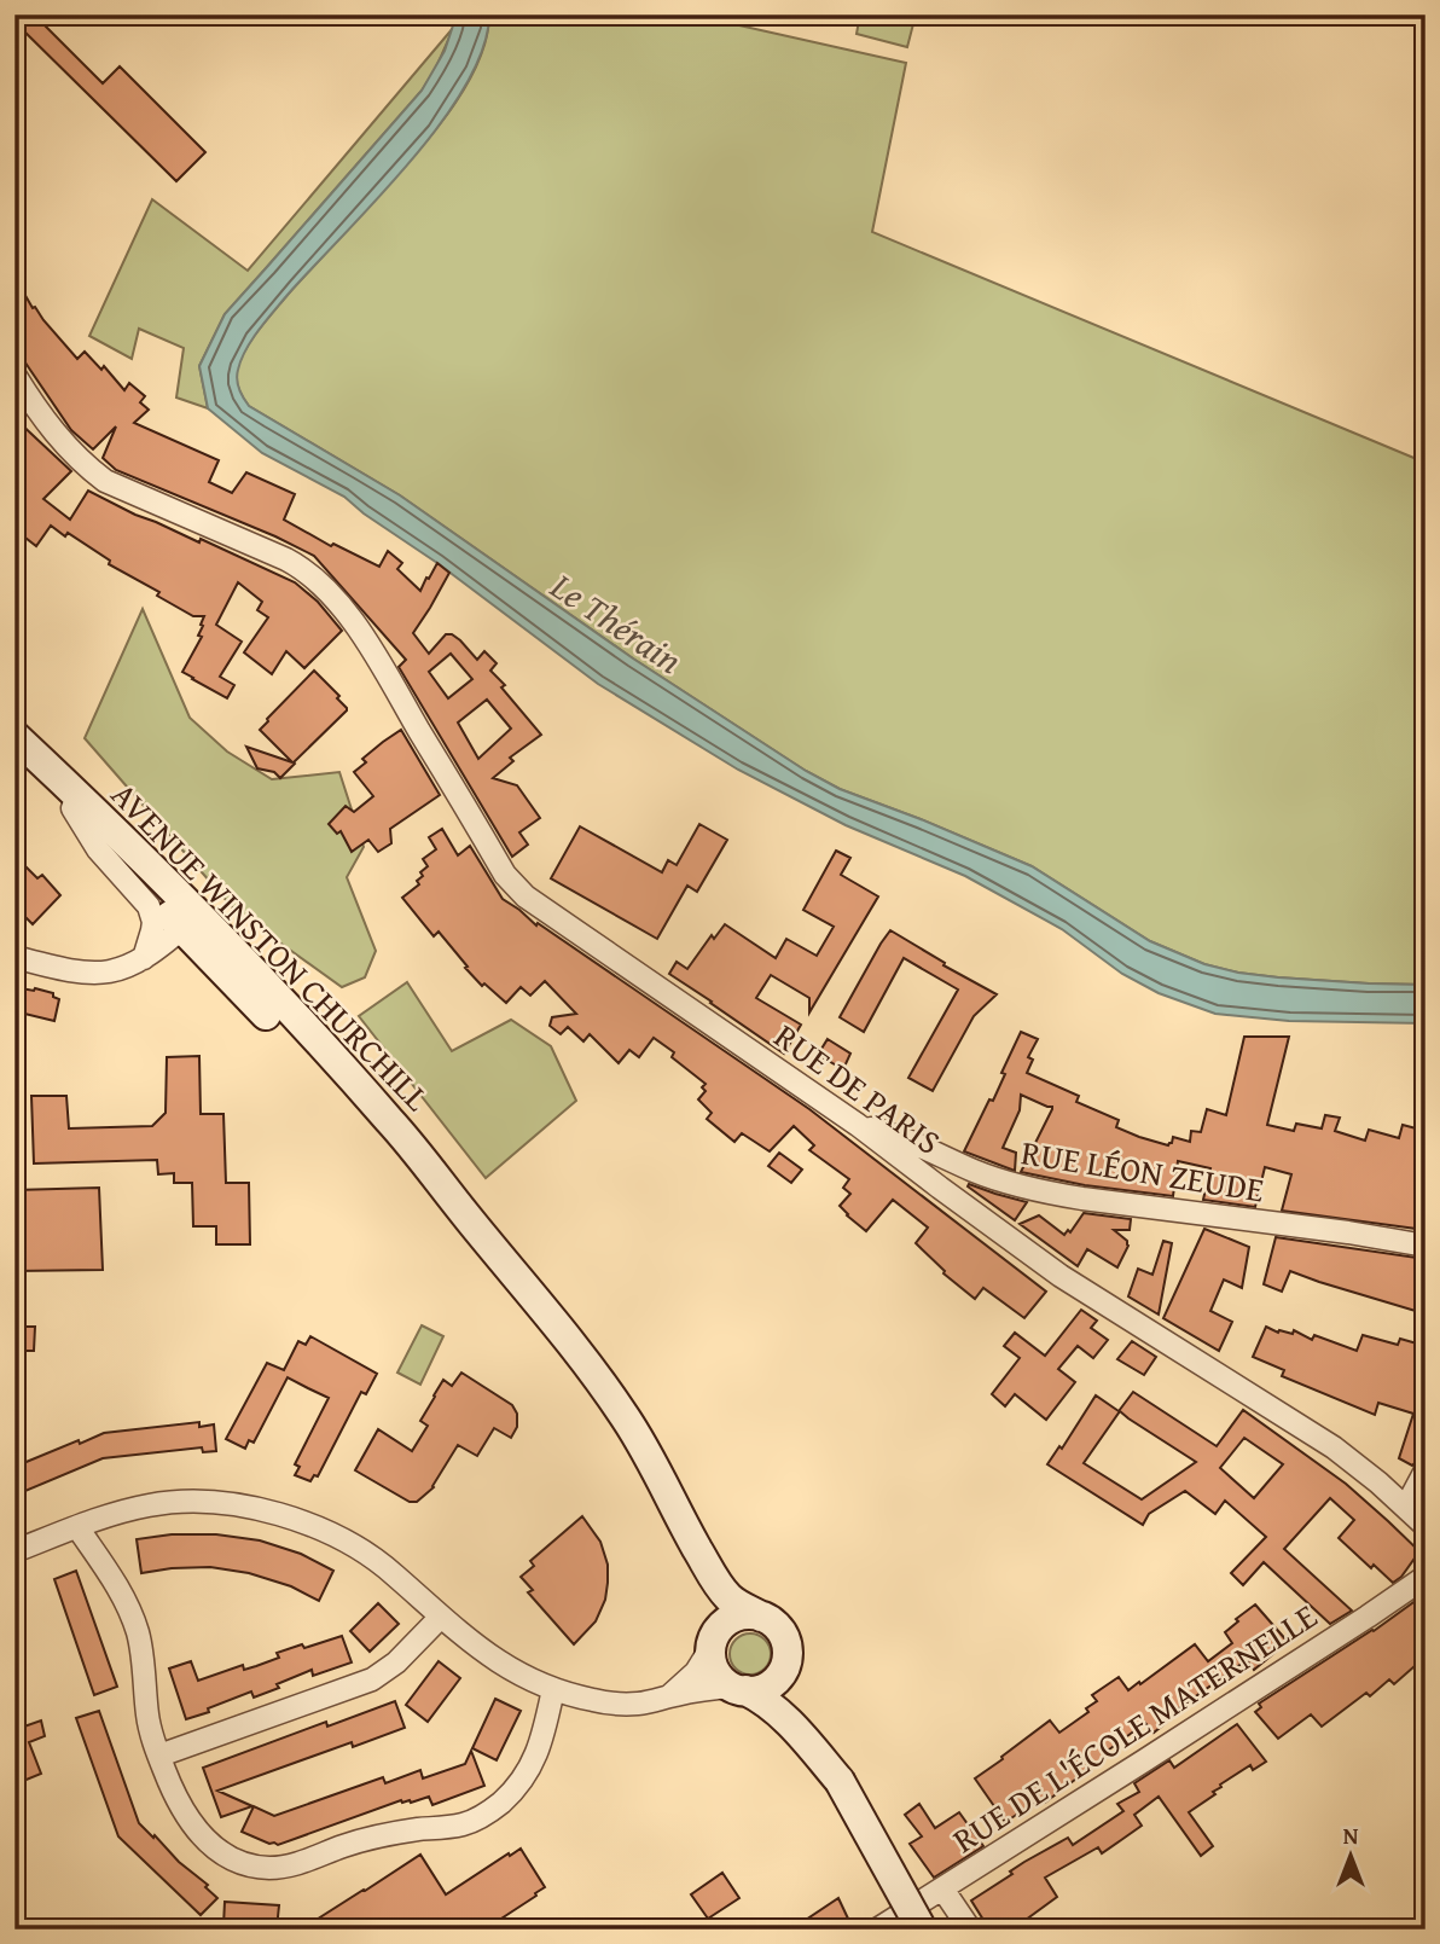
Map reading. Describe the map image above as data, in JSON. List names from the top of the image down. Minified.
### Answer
{"streets":{"main road":["AVENUE WINSTON CHURCHILL"],"street":["RUE DE PARIS","RUE LÉON ZEUDE","RUE DE L'ÉCOLE MATERNELLE"]},"crossings":[["RUE DE PARIS","RUE LÉON ZEUDE"]],"water":["Le Thérain"],"north":"top"}
